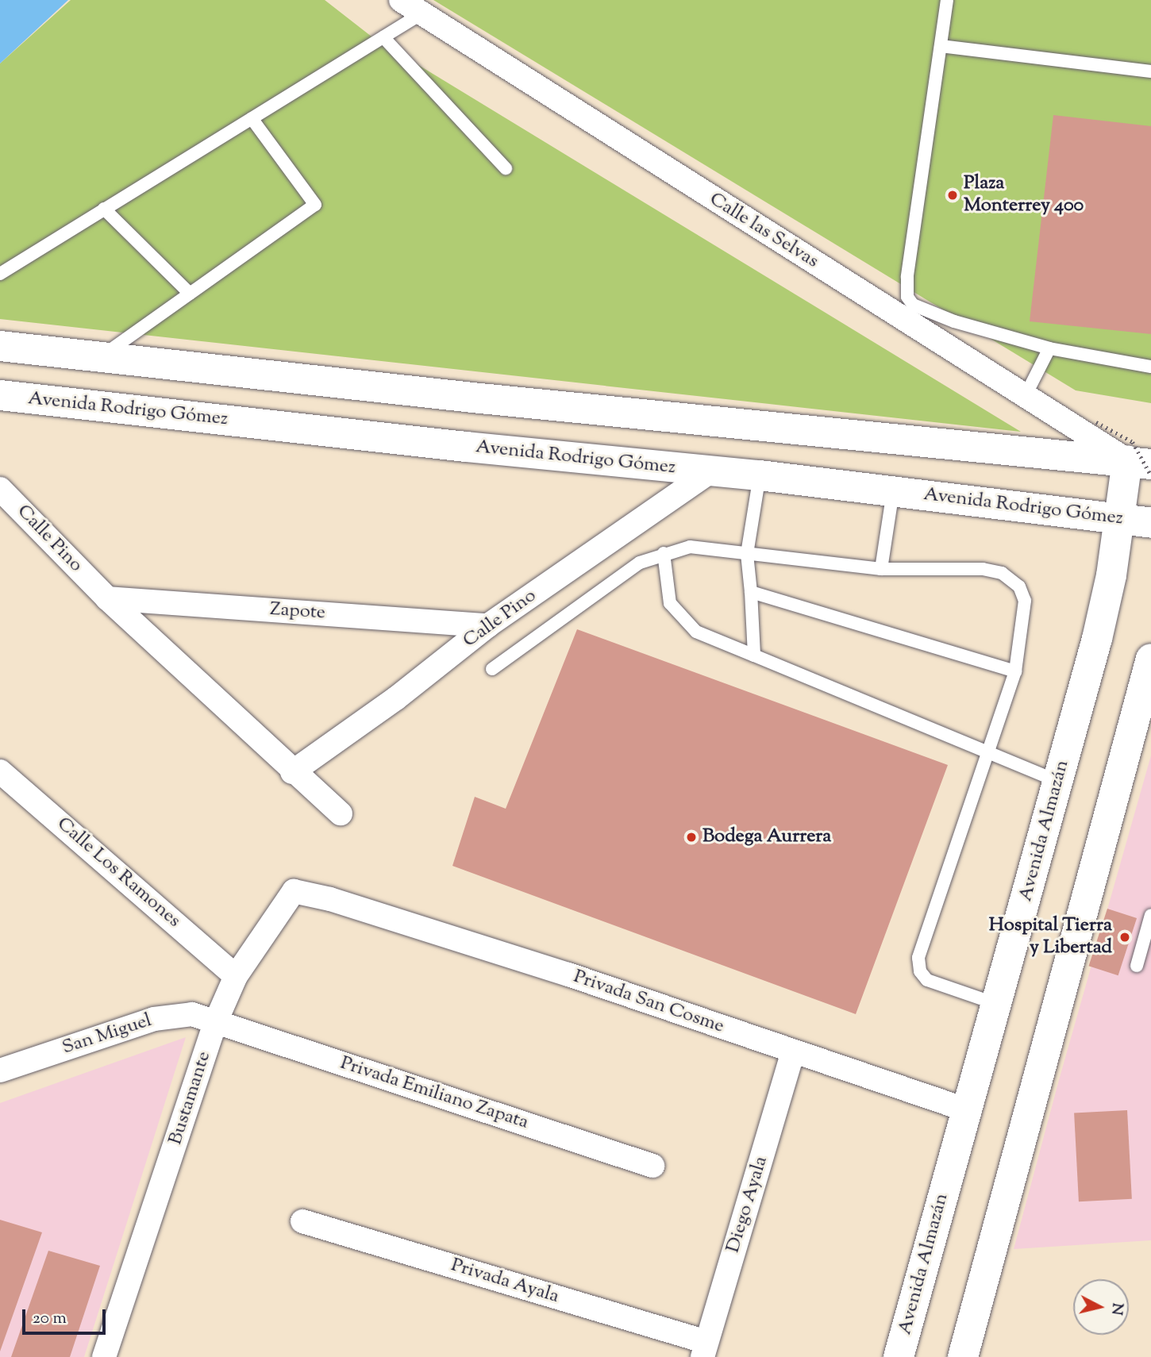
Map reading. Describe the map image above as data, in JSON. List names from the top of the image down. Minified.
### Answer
{"streets":{"main road":["Avenida Rodrigo Gómez","Avenida Almazán"],"street":["Calle las Selvas","Calle Pino","Zapote","Calle Los Ramones","Privada San Cosme","San Miguel","Privada Emiliano Zapata","Bustamante","Diego Ayala","Privada Ayala"]},"crossings":[["Calle las Selvas","Avenida Almazán"],["Avenida Rodrigo Gómez","Calle Pino"],["Avenida Rodrigo Gómez","Avenida Almazán"],["Calle Pino","Zapote"],["Avenida Almazán","Privada San Cosme"],["Calle Los Ramones","Bustamante"],["Privada San Cosme","Bustamante"],["Privada San Cosme","Diego Ayala"],["San Miguel","Privada Emiliano Zapata"],["San Miguel","Bustamante"],["Privada Emiliano Zapata","Bustamante"],["Diego Ayala","Privada Ayala"]],"places":["Plaza Monterrey 400","Bodega Aurrera","Hospital Tierra y Libertad"],"scale_bar":"20 m","north":"right"}
